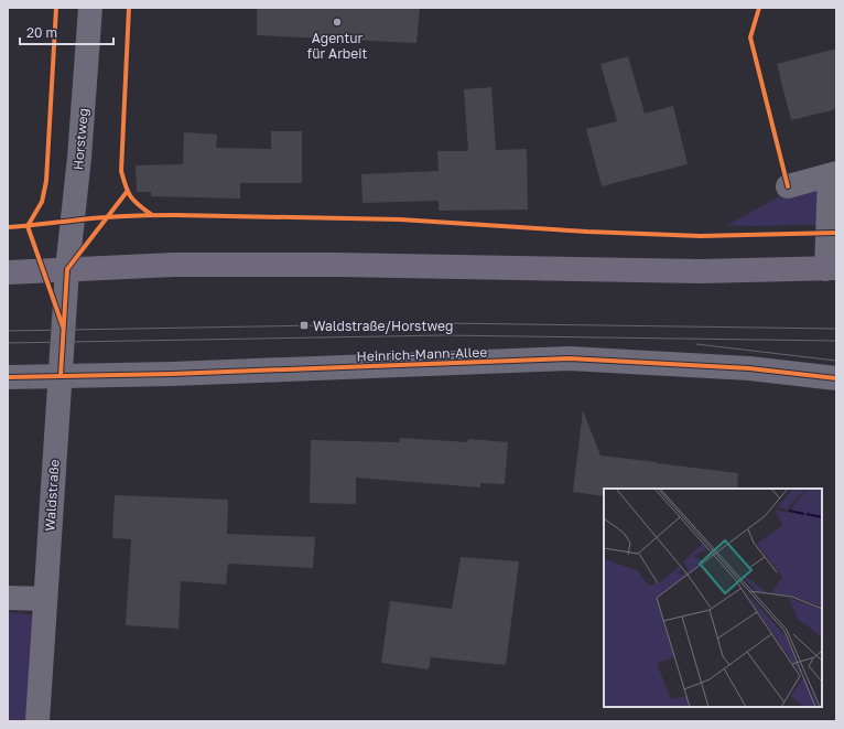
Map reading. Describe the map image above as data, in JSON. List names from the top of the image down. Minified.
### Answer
{"streets":{"street":["Horstweg","Heinrich-Mann-Allee","Waldstraße"]},"crossings":[["Horstweg","Waldstraße"],["Heinrich-Mann-Allee","Waldstraße"]],"places":{"other":["Agentur für Arbeit"],"transit":["Waldstraße/Horstweg"]},"scale_bar":"20 m"}
